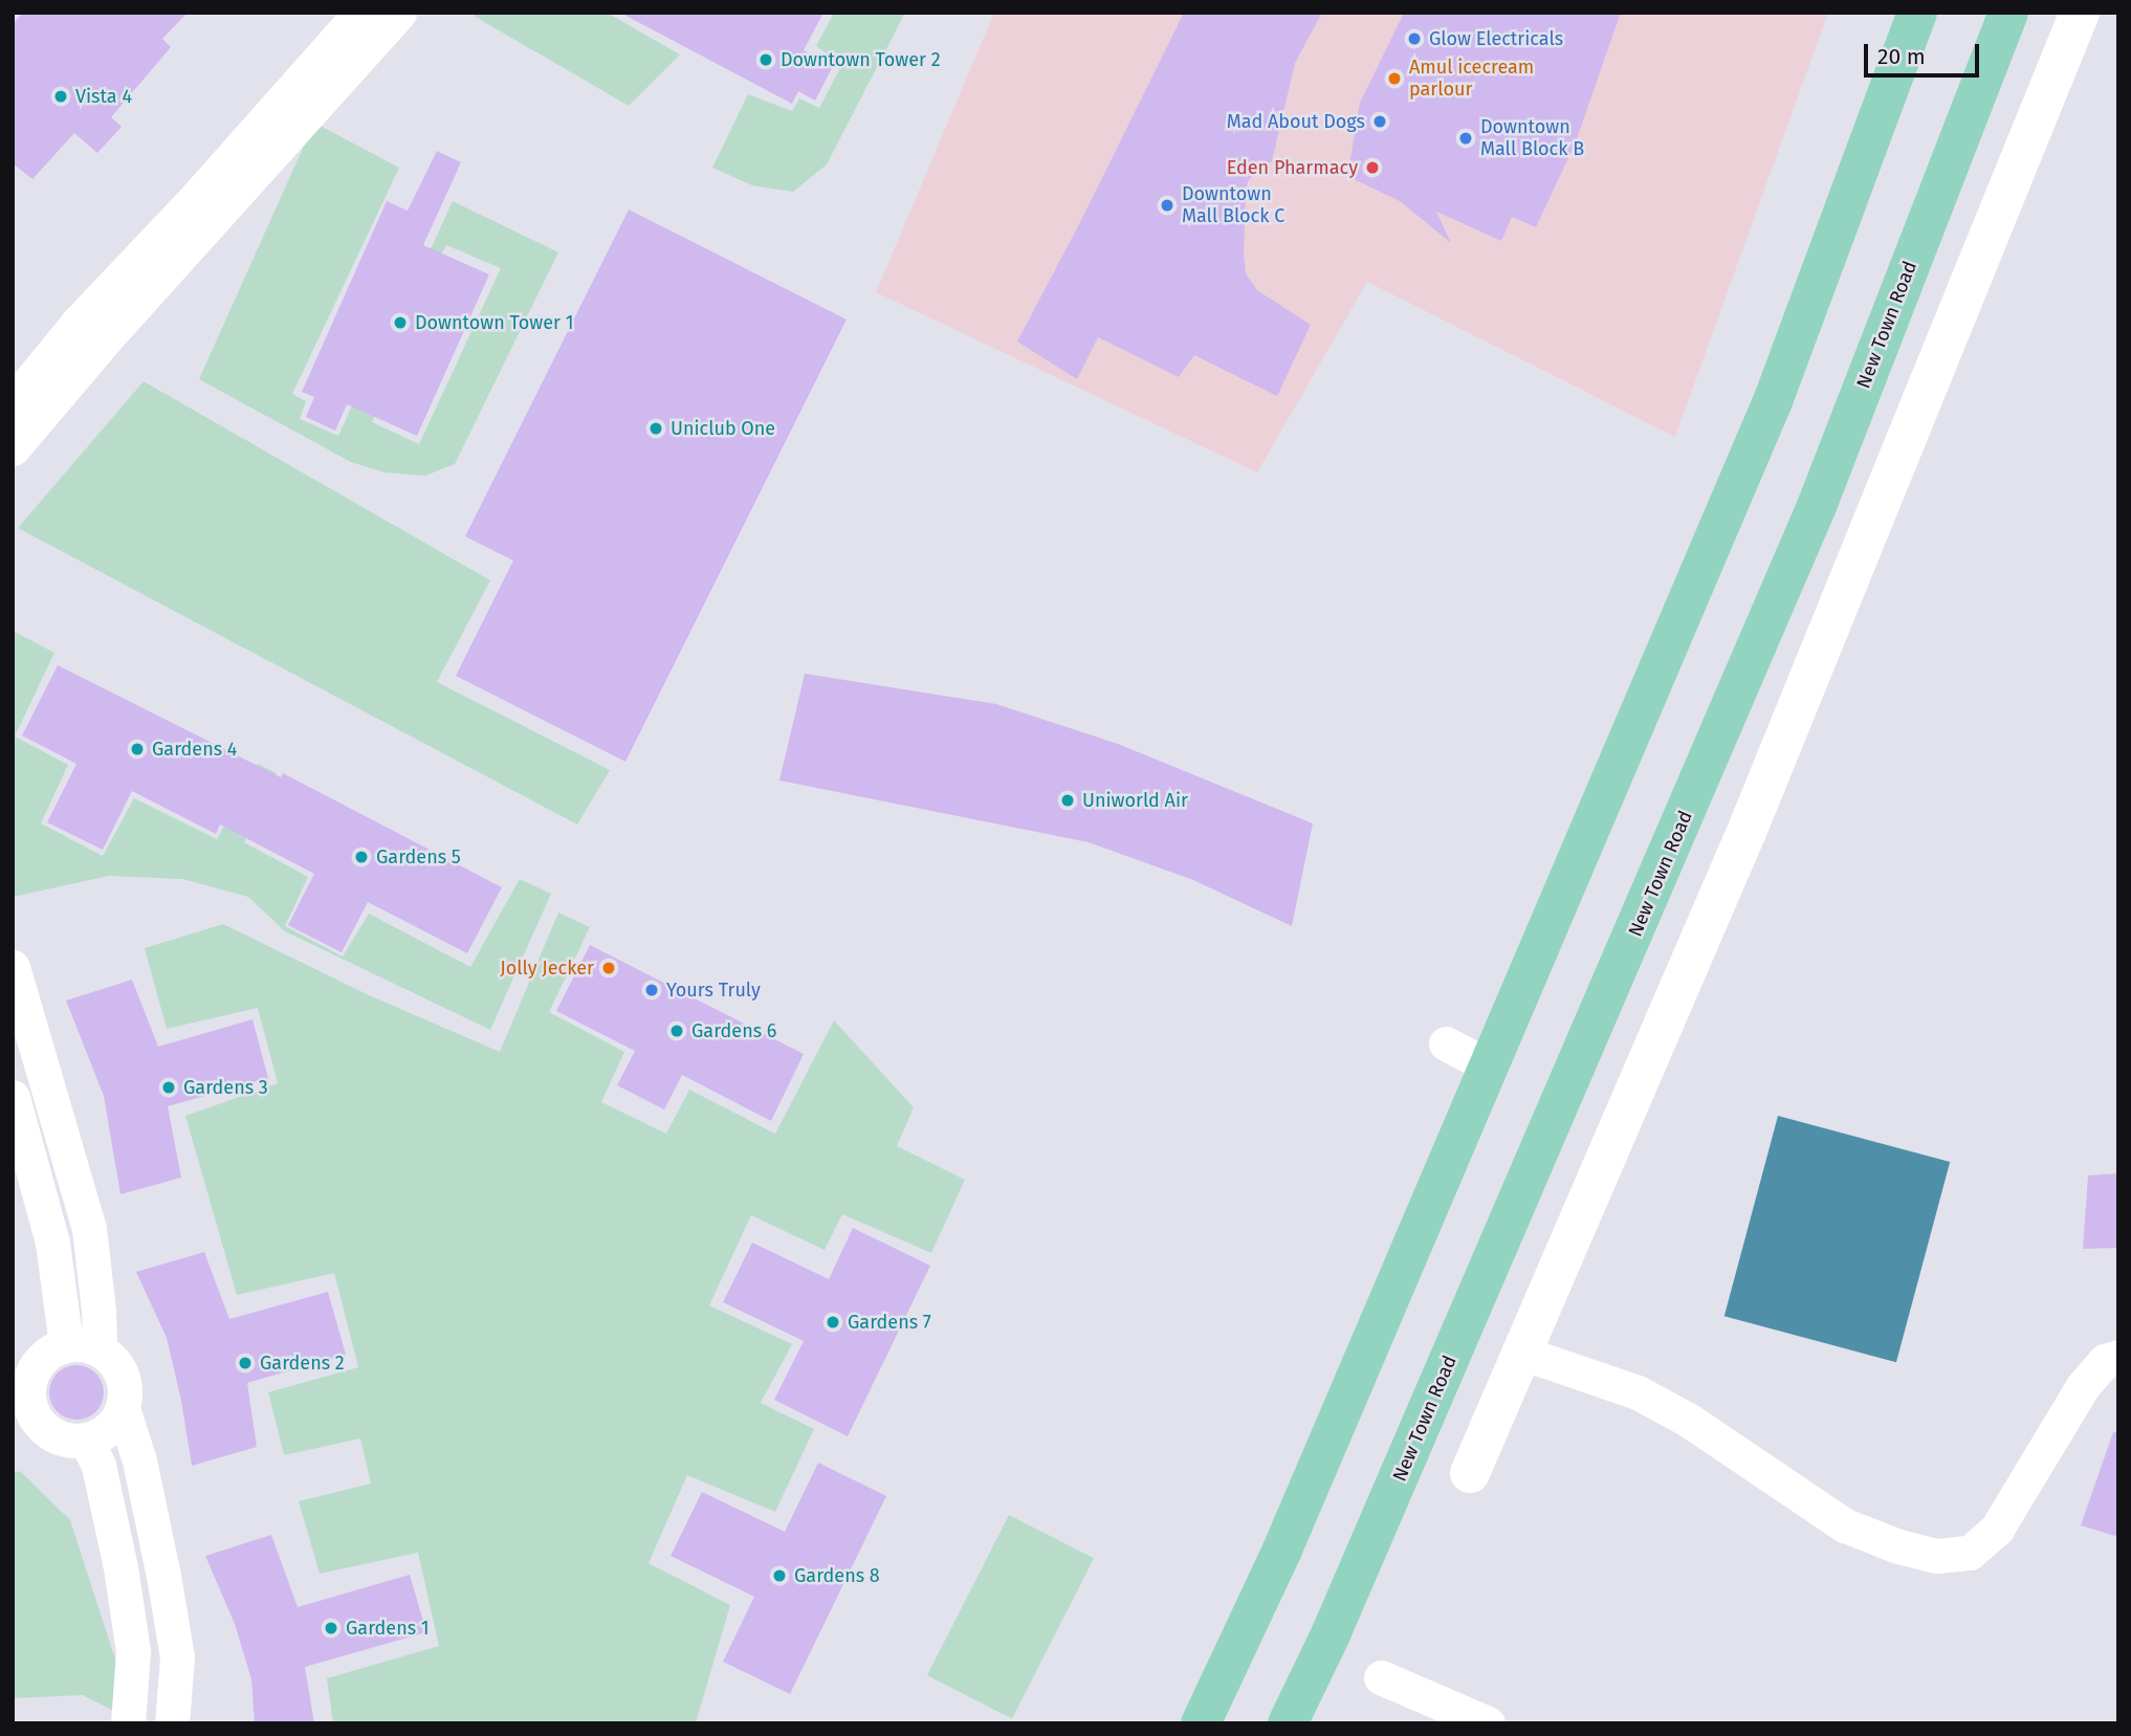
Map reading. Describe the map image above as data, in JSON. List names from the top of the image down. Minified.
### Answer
{"streets":{"main road":["New Town Road"]},"places":["Glow Electricals","Downtown Tower 2","Amul icecream parlour","Vista 4","Mad About Dogs","Downtown Mall Block B","Eden Pharmacy","Downtown Mall Block C","Downtown Tower 1","Uniclub One","Gardens 4","Uniworld Air","Gardens 5","Jolly Jecker","Yours Truly","Gardens 6","Gardens 3","Gardens 7","Gardens 2","Gardens 8","Gardens 1"],"scale_bar":"20 m"}
